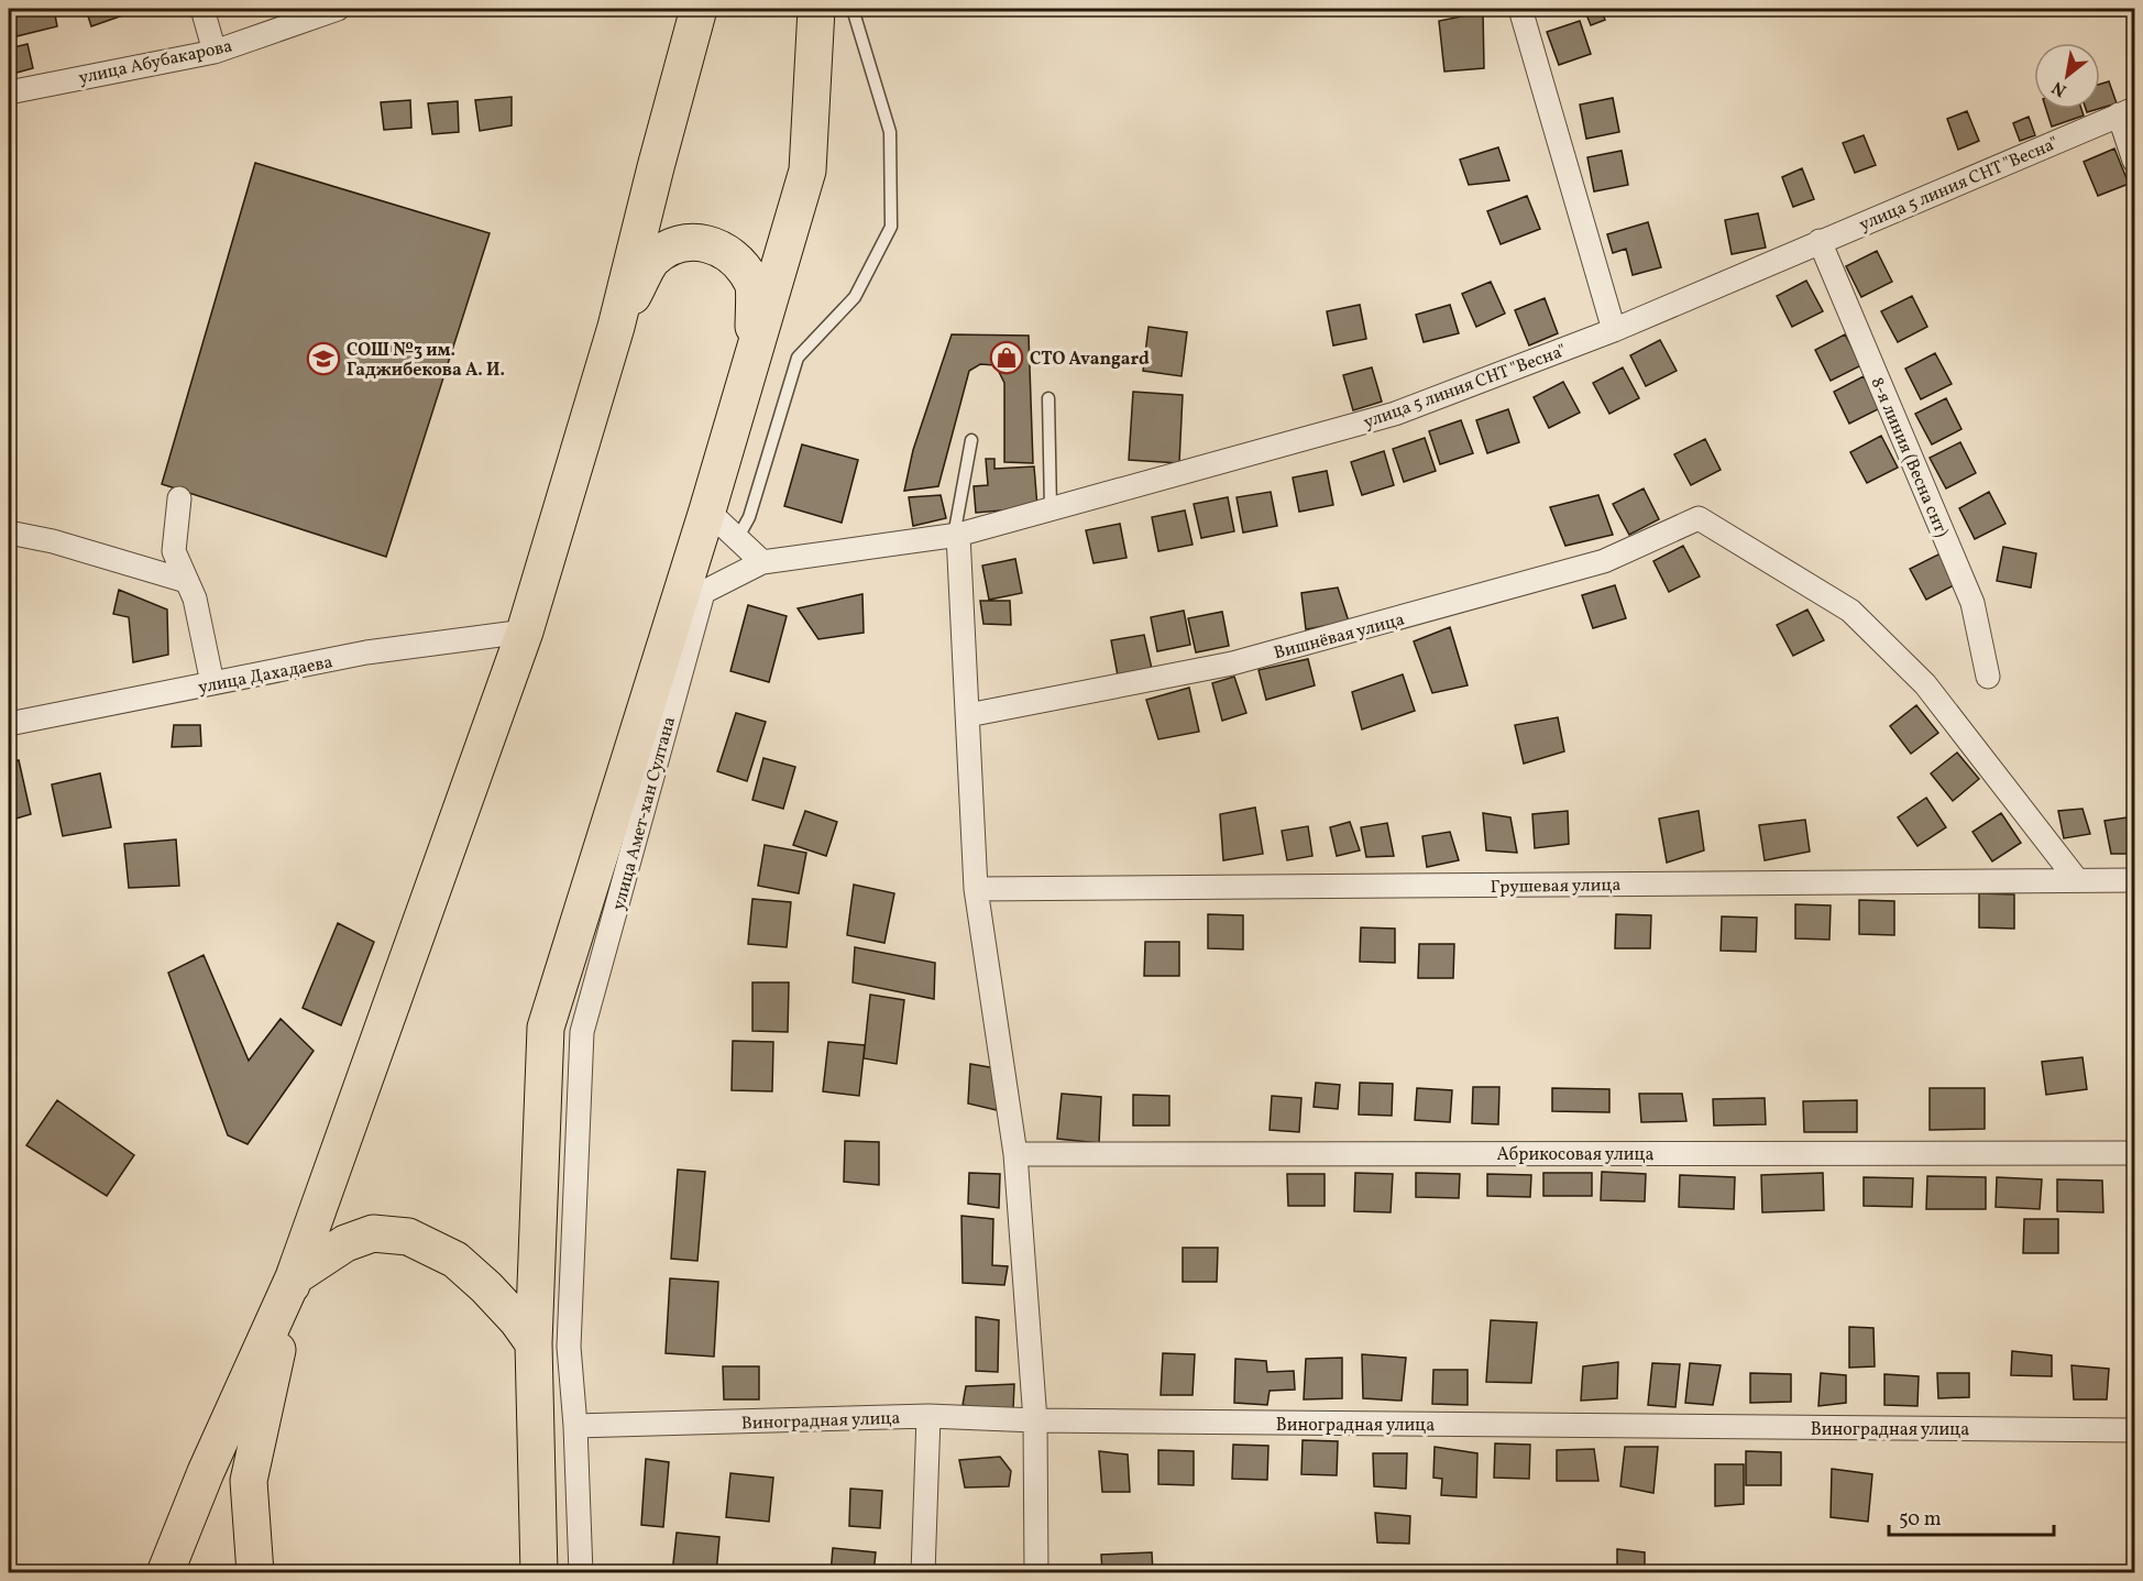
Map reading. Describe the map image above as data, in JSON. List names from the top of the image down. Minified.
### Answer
{"streets":{"street":["улица Абубакарова","улица 5 линия СНТ \"Весна\"","8-я линия (Весна снт)","Вишнёвая улица","улица Дахадаева","улица Амет-хан Султана","Грушевая улица","Абрикосовая улица","Виноградная улица"]},"crossings":[["улица 5 линия СНТ \"Весна\"","8-я линия (Весна снт)"],["улица 5 линия СНТ \"Весна\"","улица Амет-хан Султана"],["Вишнёвая улица","Грушевая улица"],["улица Амет-хан Султана","Виноградная улица"]],"places":{"shop":["СТО Avangard"],"school or university":["СОШ №3 им. Гаджибекова А. И."]},"scale_bar":"50 m","north":"bottom left"}
